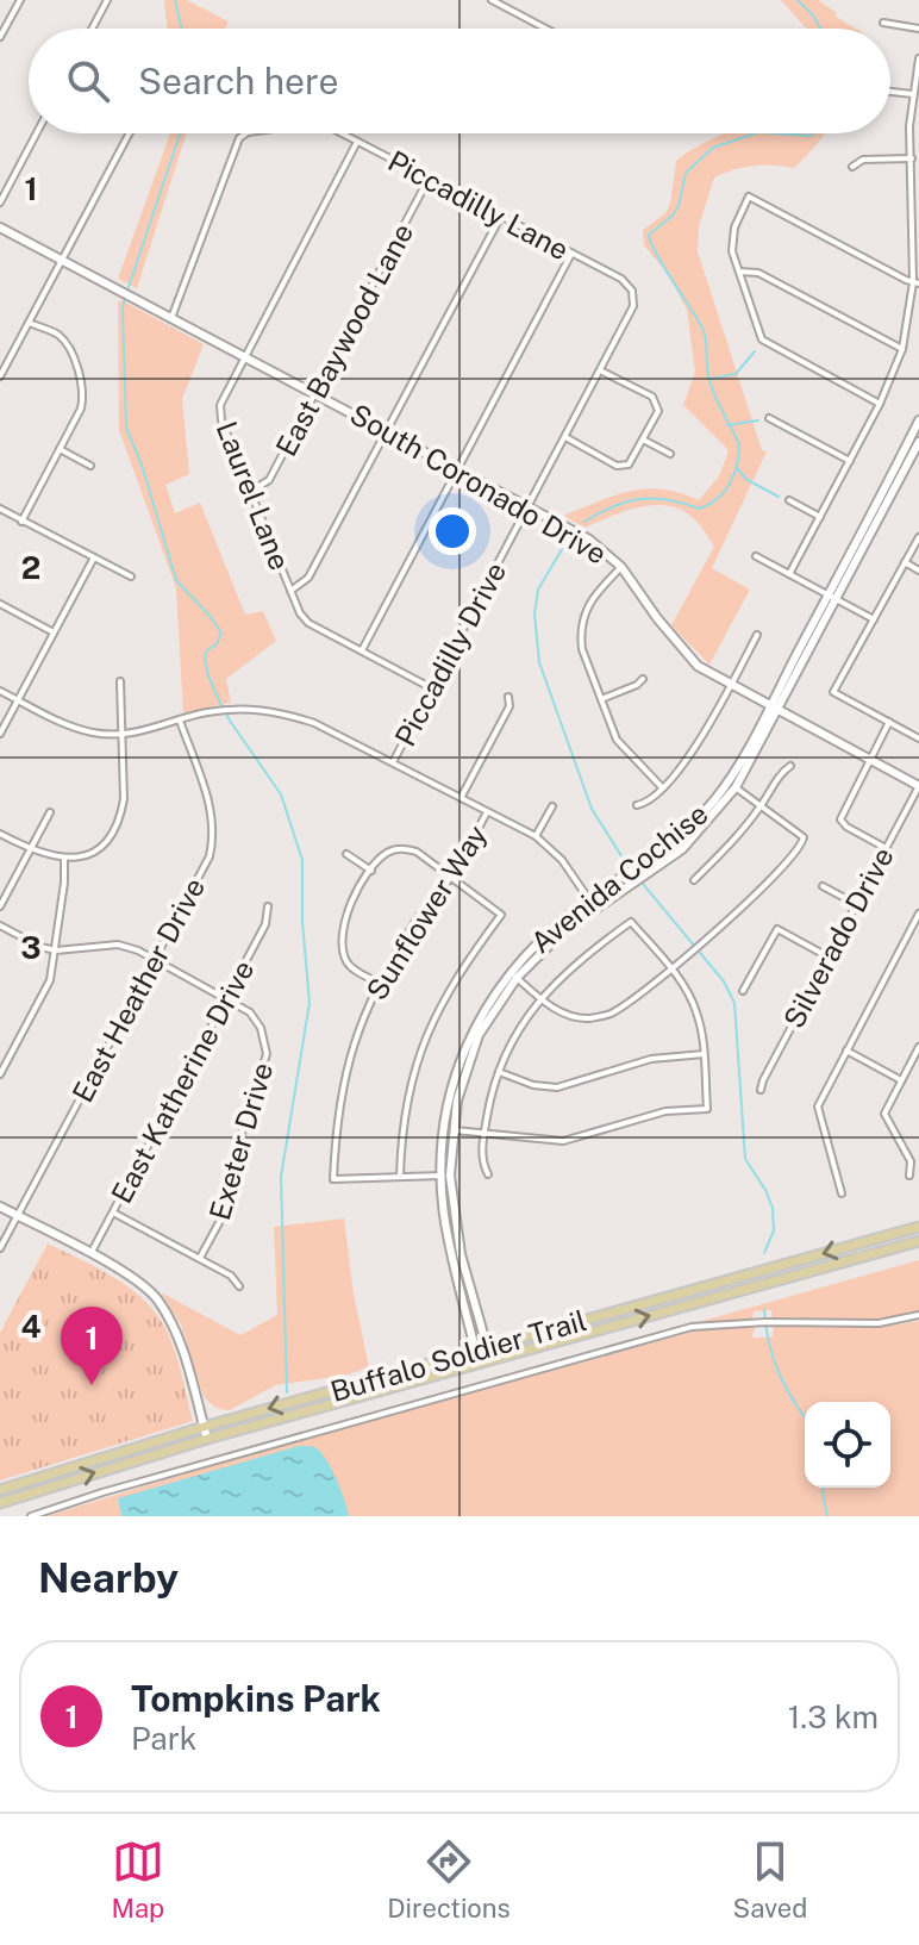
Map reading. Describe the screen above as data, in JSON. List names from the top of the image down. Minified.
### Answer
{"streets":{"main road":["Buffalo Soldier Trail"],"street":["Piccadilly Lane","East Baywood Lane","South Coronado Drive","Laurel Lane","Piccadilly Drive","Avenida Cochise","Sunflower Way","Silverado Drive","East Heather Drive","East Katherine Drive","Exeter Drive"]},"crossings":[["Piccadilly Lane","East Baywood Lane"],["Piccadilly Lane","Laurel Lane"],["Piccadilly Lane","Piccadilly Drive"],["East Baywood Lane","South Coronado Drive"],["East Baywood Lane","Laurel Lane"],["South Coronado Drive","Laurel Lane"],["South Coronado Drive","Piccadilly Drive"],["South Coronado Drive","Avenida Cochise"],["South Coronado Drive","Silverado Drive"],["Laurel Lane","Piccadilly Drive"],["Avenida Cochise","Buffalo Soldier Trail"],["East Heather Drive","Exeter Drive"],["East Katherine Drive","Exeter Drive"]],"page":{"search":"Search here","pins":"1","heading":"Nearby","list":[{"mark":"1","name":"Tompkins Park","note":"Park","value":"1.3 km"}],"nav":["Map","Directions","Saved"]},"grid":{"rows":["1","2","3","4"]}}
